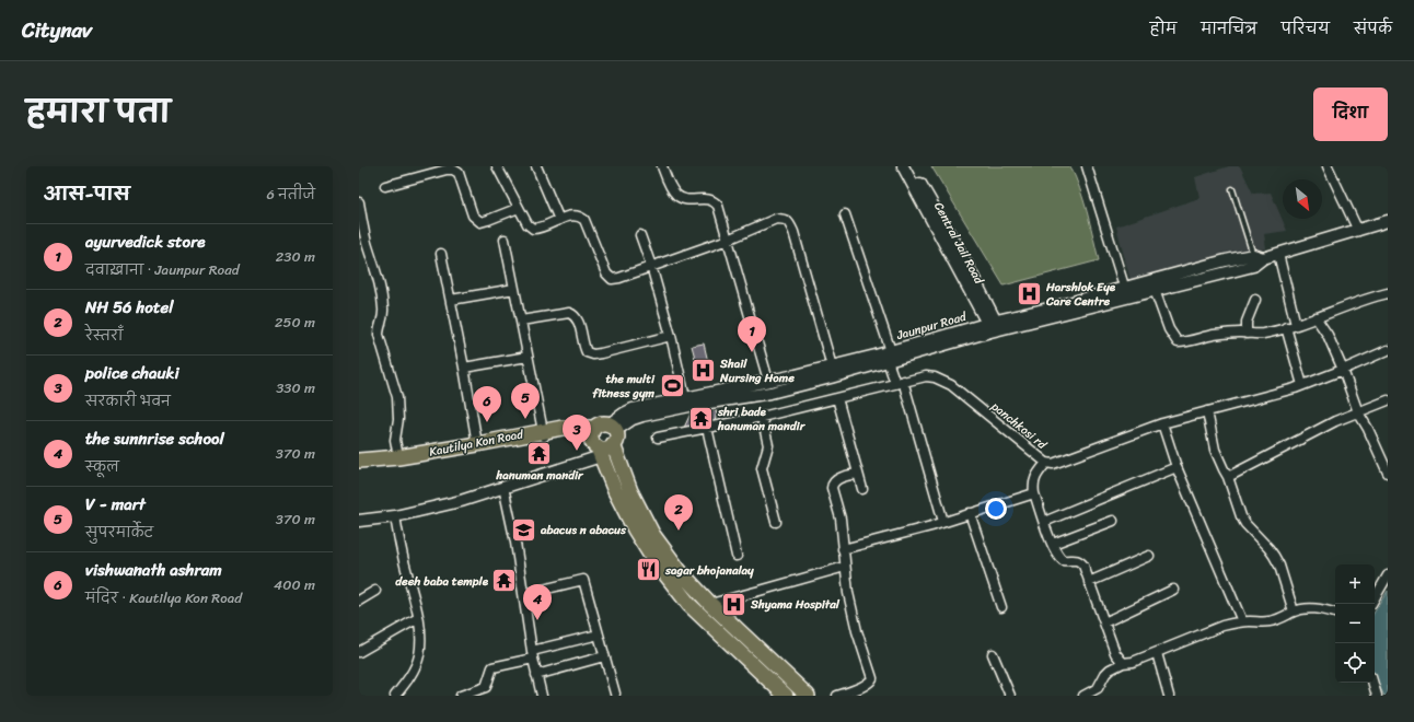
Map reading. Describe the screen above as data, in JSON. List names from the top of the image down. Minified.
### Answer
{"streets":{"highway":["Kautilya Kon Road"],"street":["Central Jail Road","Jaunpur Road","panchkosi rd"]},"crossings":[["Central Jail Road","Jaunpur Road"]],"places":{"hospital":["Harshlok Eye Care Centre","Shail Nursing Home","Shyama Hospital"],"sports":["the multi fitness gym"],"temple":["shri bade hanuman mandir","hanuman mandir","deeh baba temple"],"school or university":["abacus n abacus"],"restaurant":["sagar bhojanalay"]},"north":"bottom right","page":{"header":"Citynav","nav":["होम","मानचित्र","परिचय","संपर्क"],"title":"हमारा पता","buttons":"दिशा","heading":["आस-पास","6 नतीजे"],"list":[{"mark":"1","name":"ayurvedick store","note":"दवाख़ाना · Jaunpur Road","value":"230 m"},{"mark":"2","name":"NH 56 hotel","note":"रेस्तराँ","value":"250 m"},{"mark":"3","name":"police chauki","note":"सरकारी भवन","value":"330 m"},{"mark":"4","name":"the sunnrise school","note":"स्कूल","value":"370 m"},{"mark":"5","name":"V - mart","note":"सुपरमार्केट","value":"370 m"},{"mark":"6","name":"vishwanath ashram","note":"मंदिर · Kautilya Kon Road","value":"400 m"}],"pins":["1","5","6","3","2","4"],"map_buttons":["+","−"]}}
